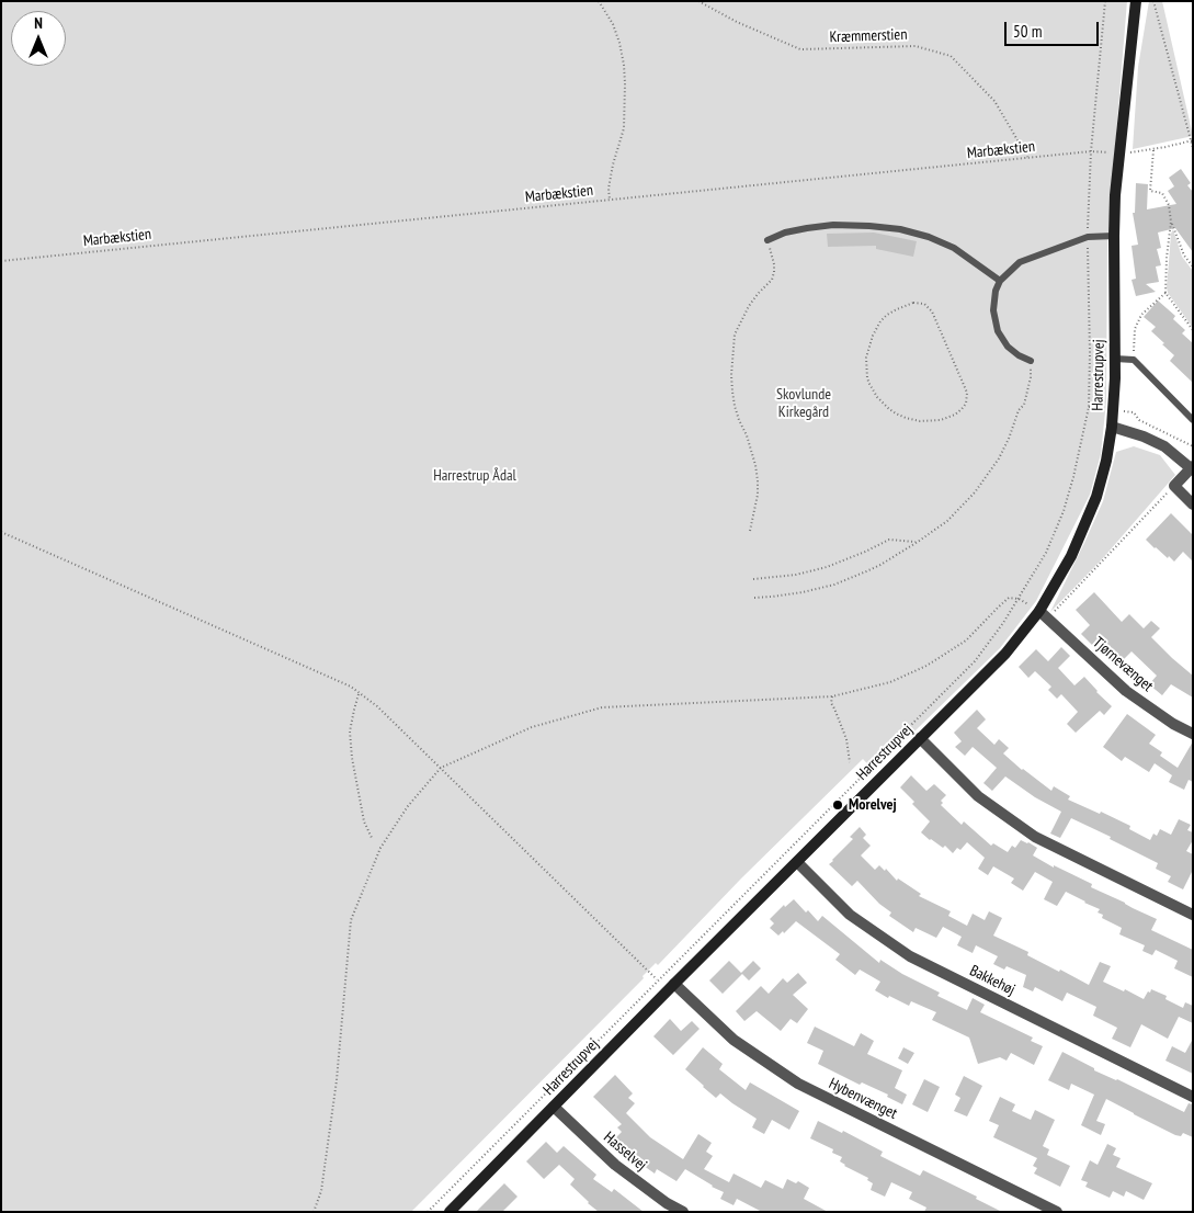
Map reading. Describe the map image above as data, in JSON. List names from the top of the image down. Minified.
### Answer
{"streets":{"street":["Harrestrupvej","Tjørnevænget","Bakkehøj","Hybenvænget","Hasselvej"],"path":["Kræmmerstien","Marbækstien"]},"crossings":[["Kræmmerstien","Marbækstien"],["Marbækstien","Harrestrupvej"],["Harrestrupvej","Tjørnevænget"],["Harrestrupvej","Bakkehøj"],["Harrestrupvej","Hybenvænget"],["Harrestrupvej","Hasselvej"]],"parks":["Skovlunde Kirkegård","Harrestrup Ådal"],"places":["Morelvej"],"scale_bar":"50 m","north":"top"}
